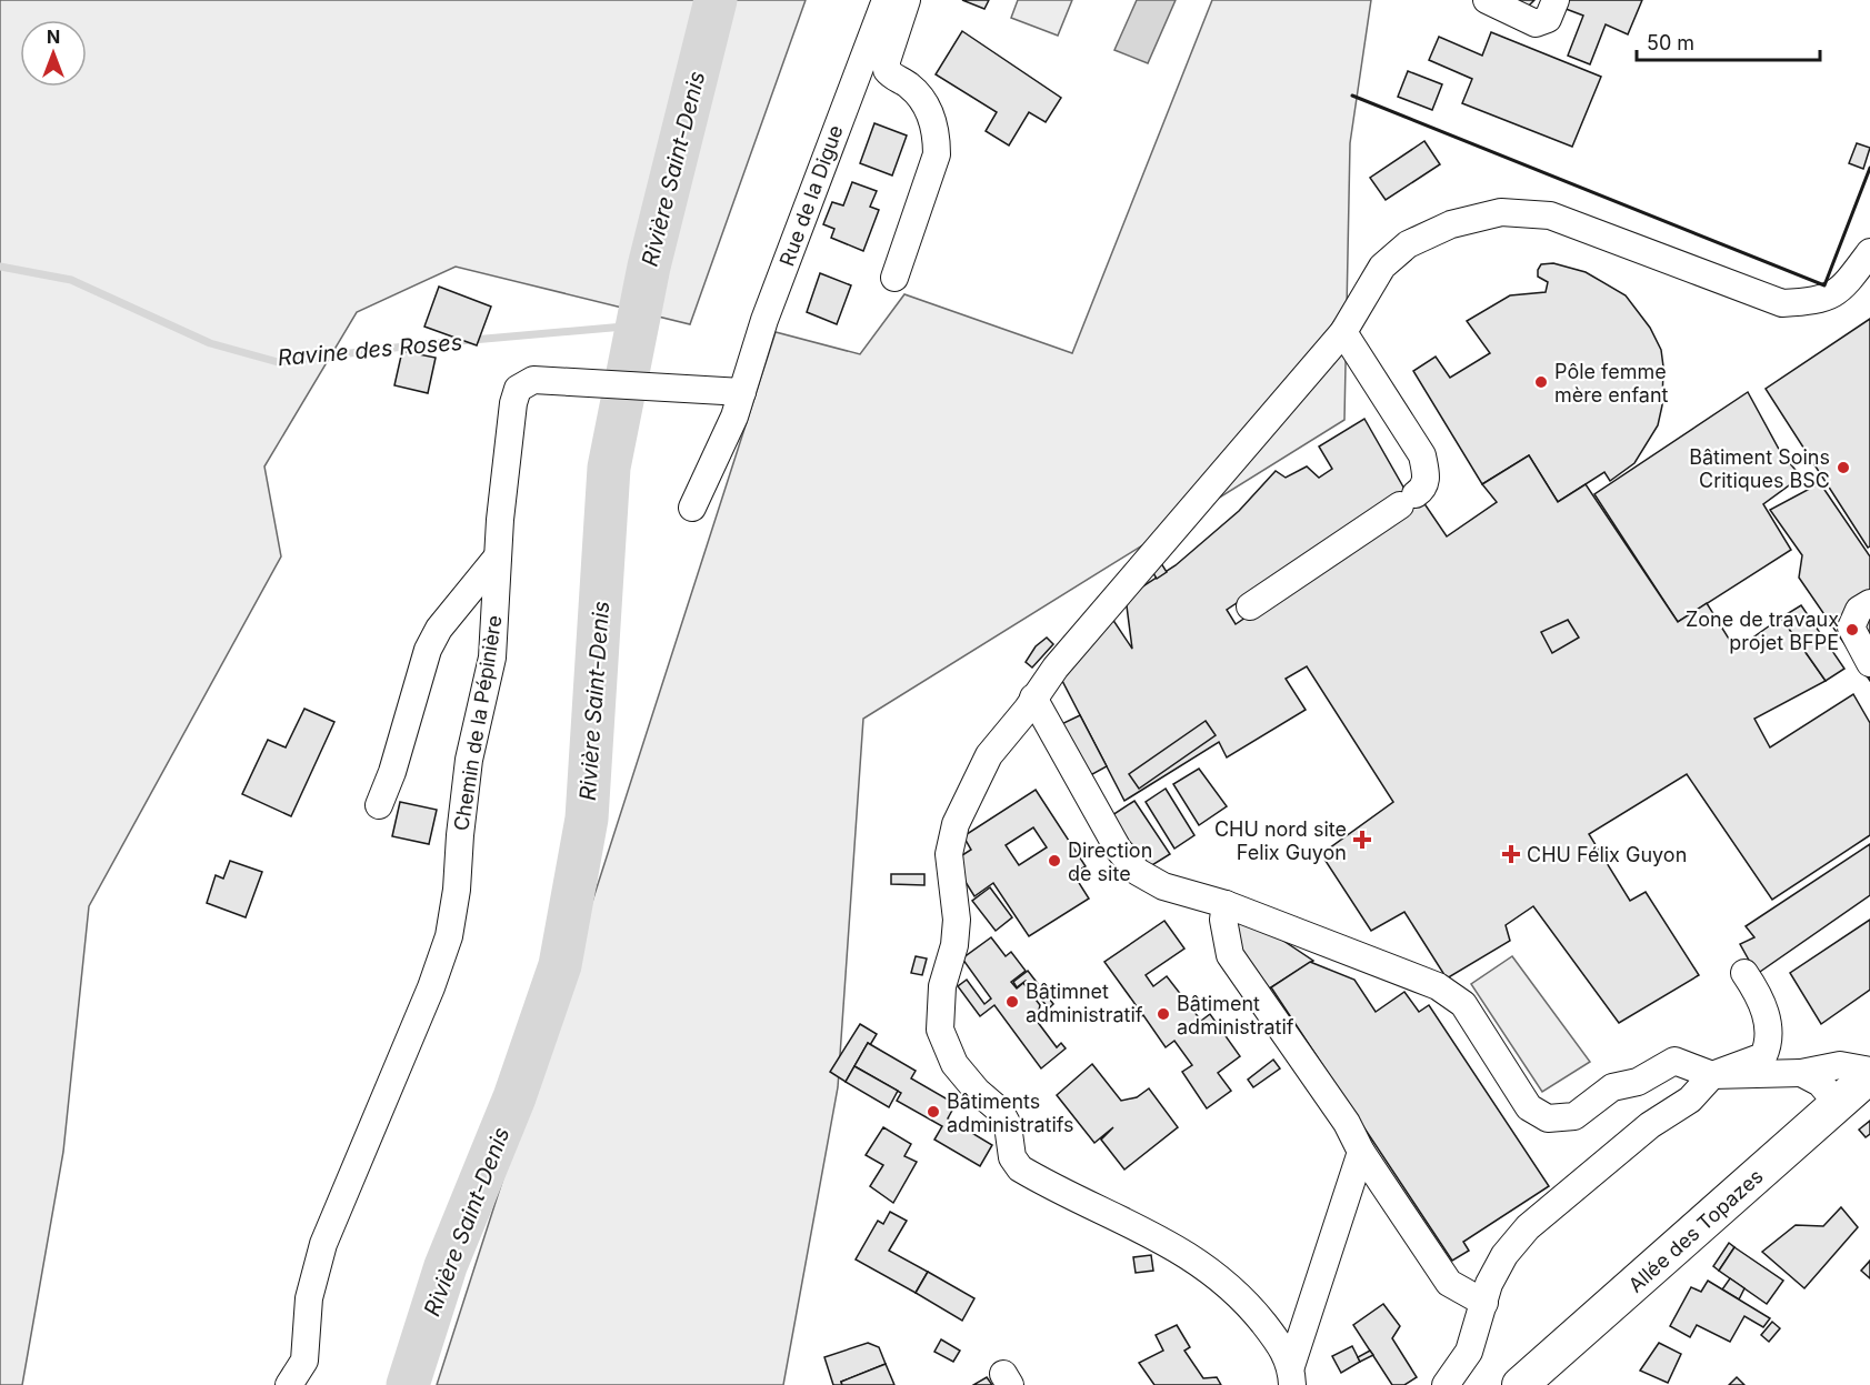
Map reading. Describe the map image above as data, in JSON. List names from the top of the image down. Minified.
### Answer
{"streets":{"main road":["Allée des Topazes"],"street":["Rue de la Digue","Chemin de la Pépinière"]},"crossings":[["Rue de la Digue","Chemin de la Pépinière"]],"water":["Rivière Saint-Denis","Ravine des Roses"],"places":{"other":["Pôle femme mère enfant","Bâtiment Soins Critiques BSC","Zone de travaux projet BFPE","Direction de site","Bâtimnet administratif","Bâtiment administratif","Bâtiments administratifs"],"health":["CHU nord site Felix Guyon","CHU Félix Guyon"]},"scale_bar":"50 m","north":"top"}
